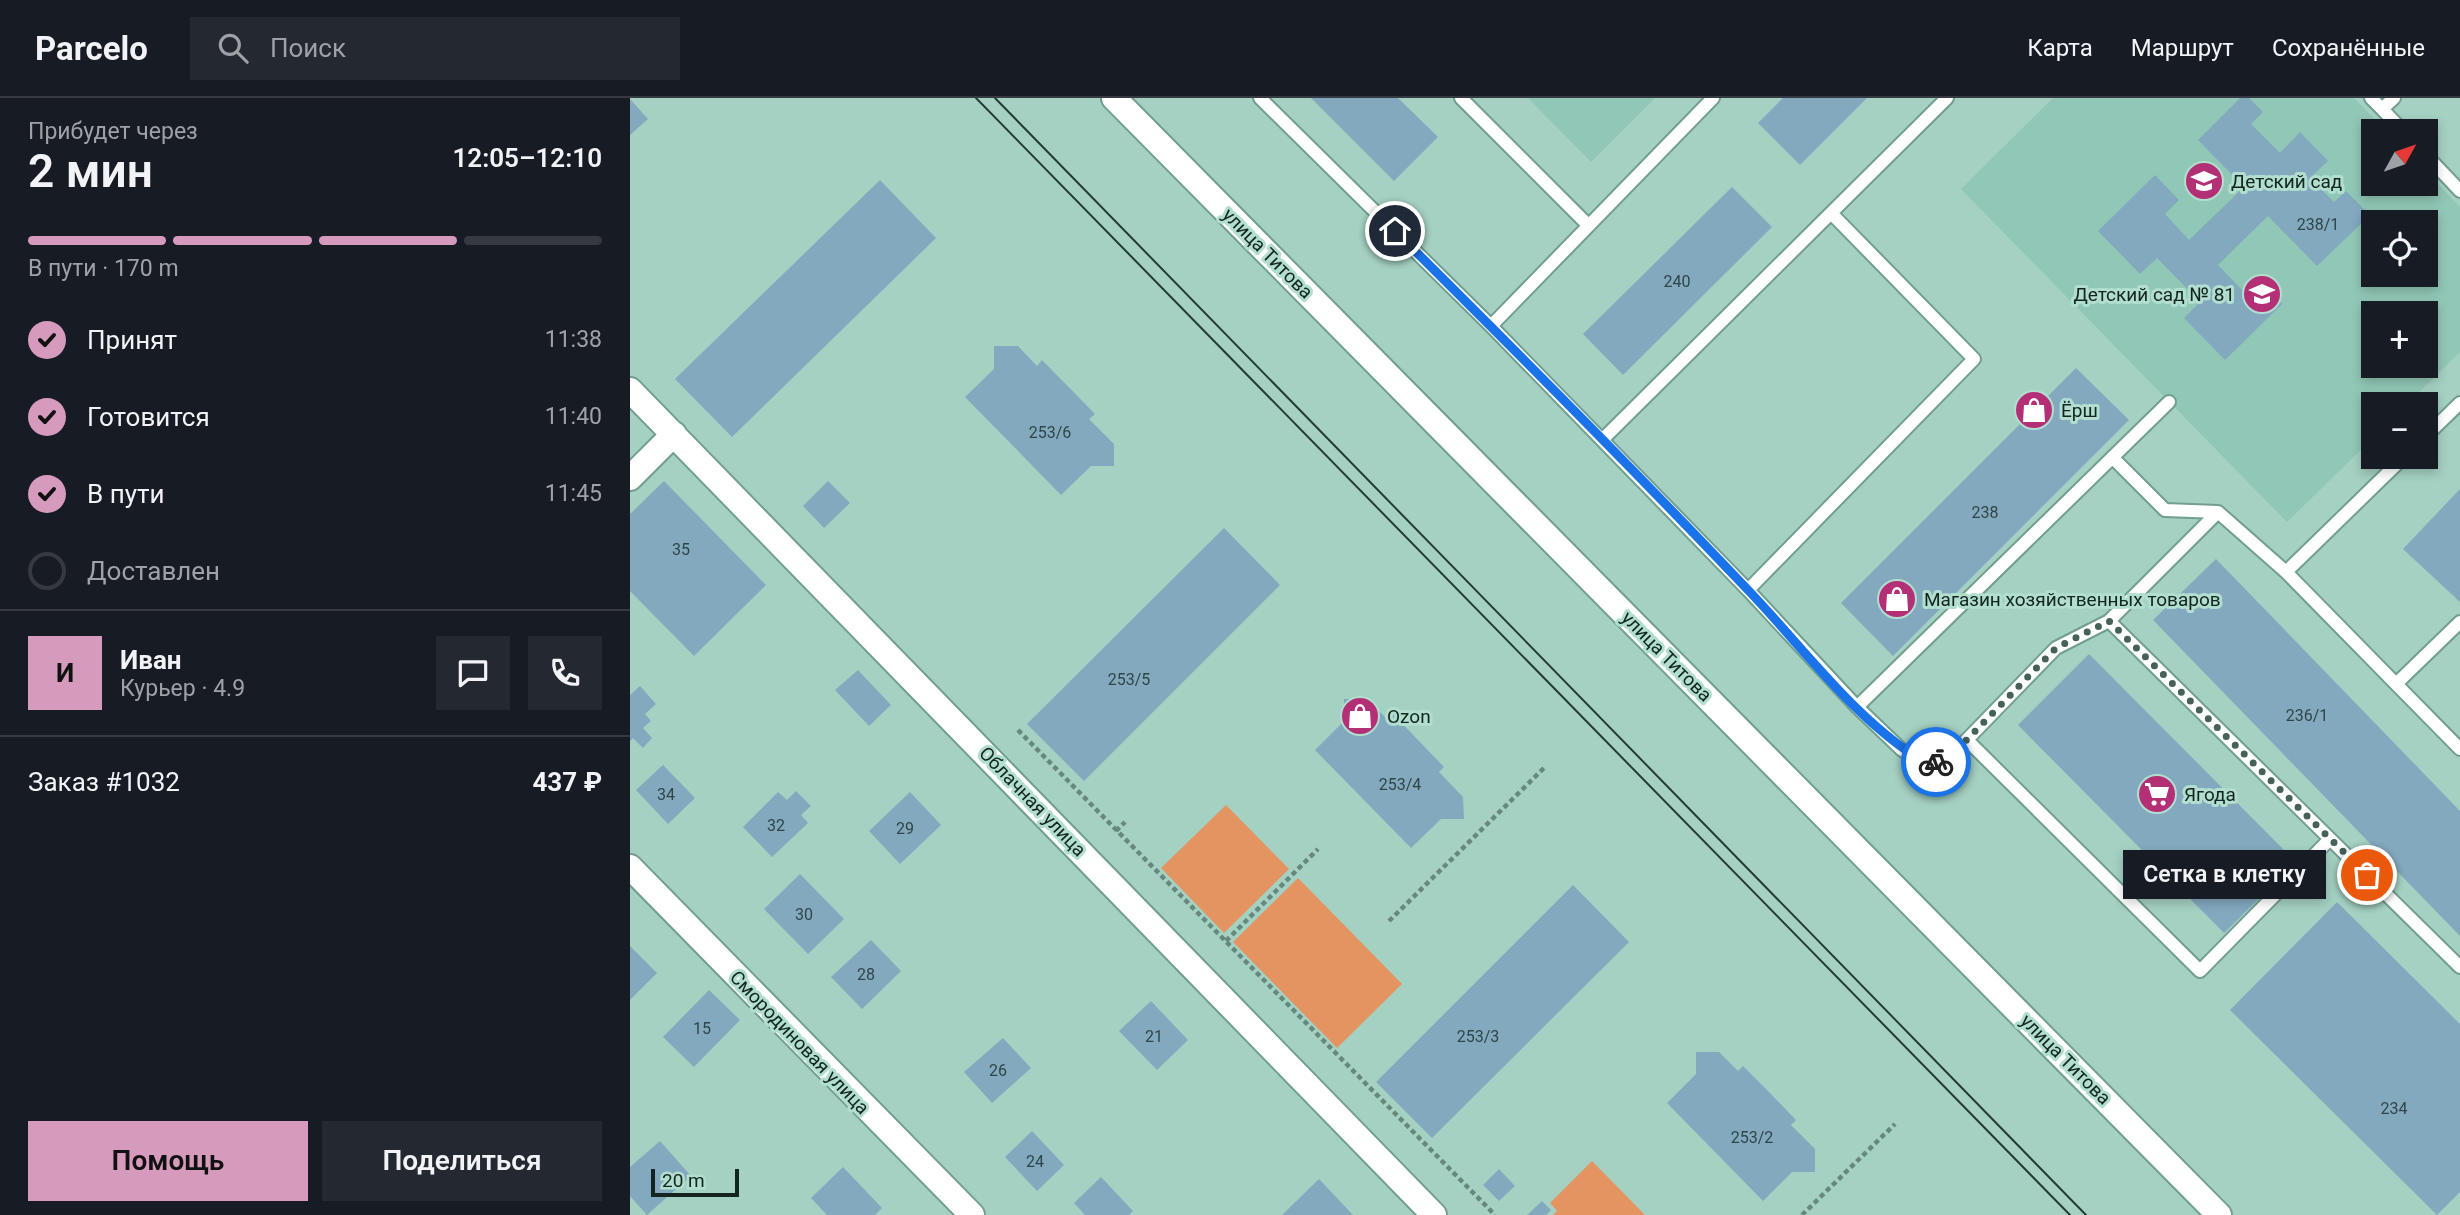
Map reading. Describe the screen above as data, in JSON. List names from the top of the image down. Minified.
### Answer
{"streets":{"street":["улица Титова","Облачная улица","Смородиновая улица"]},"places":{"school or university":["Детский сад","Детский сад № 81"],"shop":["Ёрш","Магазин хозяйственных товаров","Ozon"],"supermarket":["Ягода"],"other":["Сетка в клетку"]},"house_numbers":["238/1","240","253/6","238","35","253/5","236/1","253/4","34","32","29","30","28","15","21","253/3","26","234","253/2","24"],"scale_bar":"20 m","north":"top right","page":{"header":"Parcelo","search":"Поиск","nav":["Карта","Маршрут","Сохранённые"],"heading":["2 мин","Прибудет через","12:05–12:10"],"panel":["Иван","Курьер · 4.9","Заказ #1032","437 ₽"],"map_buttons":["+","−"],"bar":"В пути · 170 m","list":[["Принят","11:38"],["Готовится","11:40"],["В пути","11:45"],"Доставлен"],"round":"И","bubble":"Сетка в клетку","buttons":["Помощь","Поделиться"],"scale":"20 m"}}
